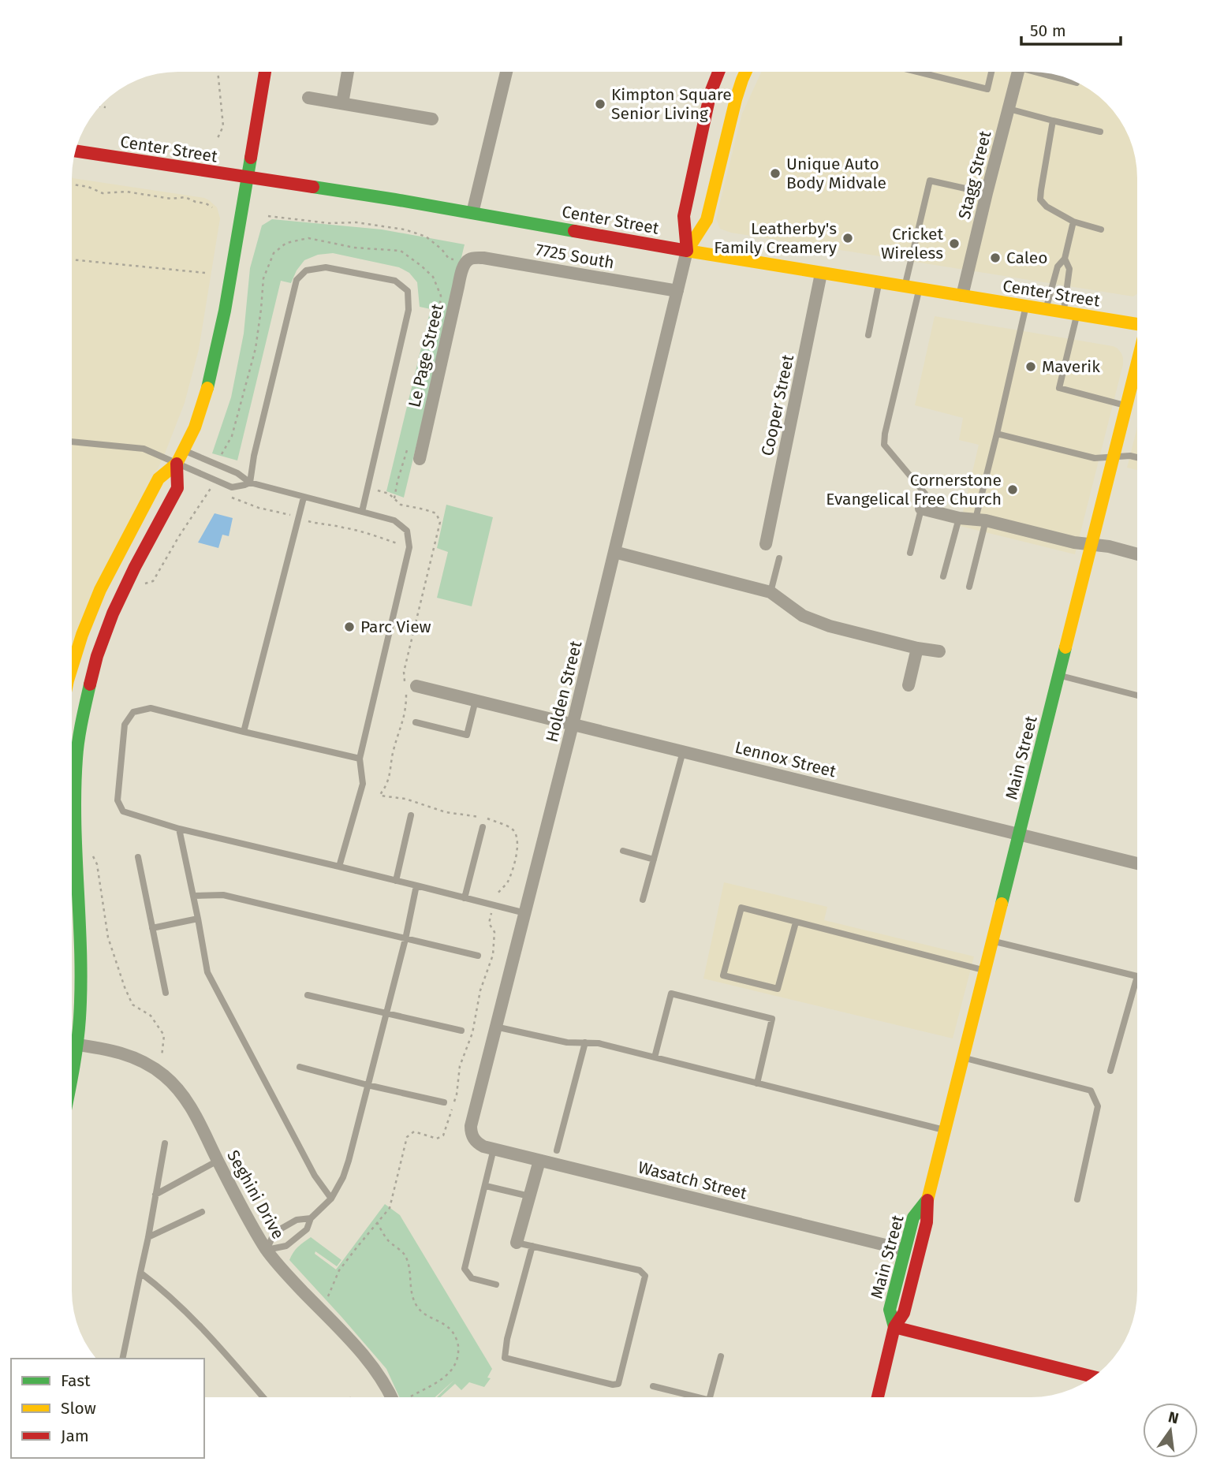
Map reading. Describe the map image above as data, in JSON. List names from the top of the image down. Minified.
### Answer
{"streets":{"main road":["Center Street","Holden Street","Main Street"],"street":["Stagg Street","7725 South","Le Page Street","Cooper Street","Lennox Street","Wasatch Street","Seghini Drive"]},"crossings":[["Center Street","Stagg Street"],["Center Street","Cooper Street"],["Center Street","Holden Street"],["7725 South","Le Page Street"],["7725 South","Holden Street"],["Holden Street","Lennox Street"],["Holden Street","Wasatch Street"],["Main Street","Lennox Street"],["Main Street","Wasatch Street"]],"places":["Kimpton Square Senior Living","Unique Auto Body Midvale","Leatherby's Family Creamery","Cricket Wireless","Caleo","Maverik","Cornerstone Evangelical Free Church","Parc View"],"legend":["Fast","Slow","Jam"],"scale_bar":"50 m","north":"top"}
